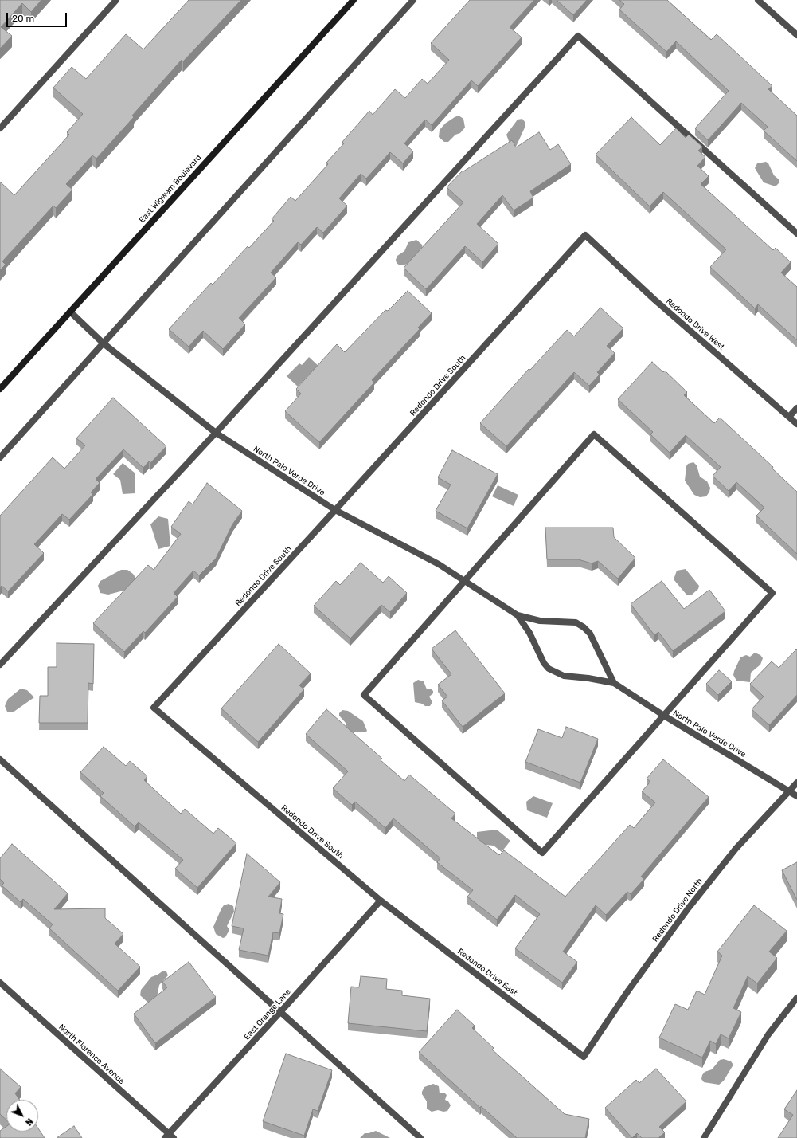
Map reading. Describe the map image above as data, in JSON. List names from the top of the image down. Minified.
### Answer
{"streets":{"street":["East Wigwam Boulevard","Redondo Drive West","Redondo Drive South","North Palo Verde Drive","Redondo Drive North","Redondo Drive East","East Orange Lane","North Florence Avenue"]},"crossings":[["East Wigwam Boulevard","North Palo Verde Drive"],["Redondo Drive West","Redondo Drive South"],["Redondo Drive South","North Palo Verde Drive"],["Redondo Drive South","Redondo Drive East"],["Redondo Drive South","East Orange Lane"],["North Palo Verde Drive","Redondo Drive North"],["Redondo Drive North","Redondo Drive East"],["Redondo Drive East","East Orange Lane"],["East Orange Lane","North Florence Avenue"]],"scale_bar":"20 m","north":"bottom right"}
